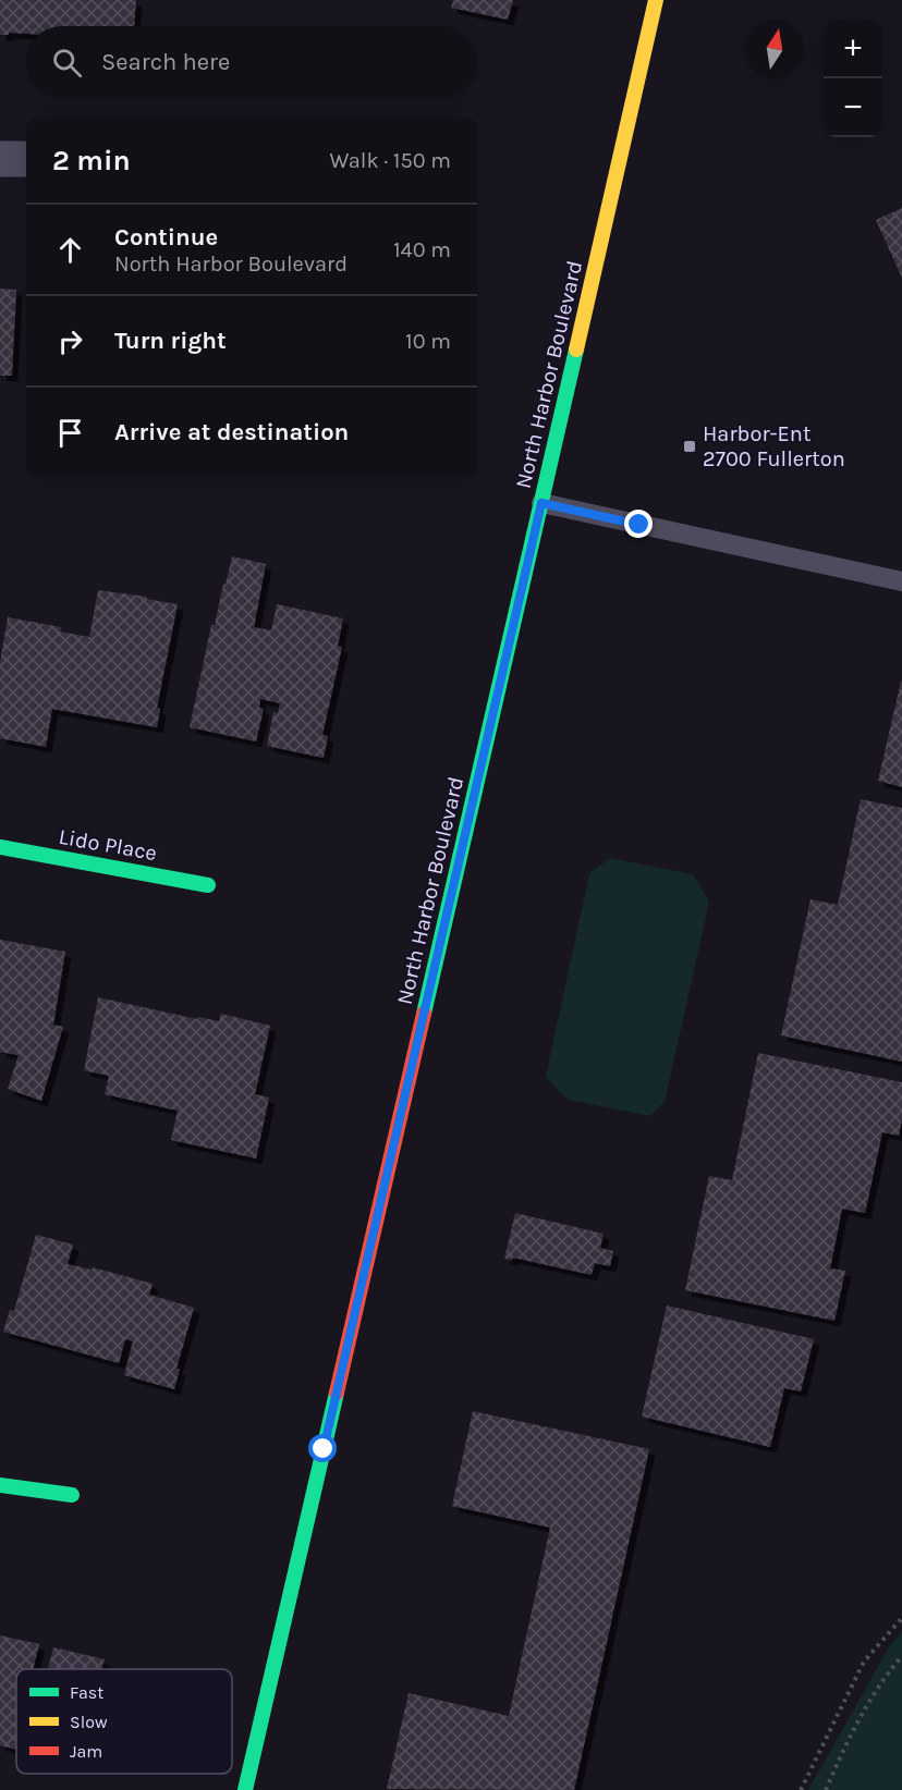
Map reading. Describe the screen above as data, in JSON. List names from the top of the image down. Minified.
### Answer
{"streets":{"main road":["North Harbor Boulevard","Lido Place"]},"places":{"transit":["Harbor-Ent 2700 Fullerton"]},"legend":["Fast","Slow","Jam"],"north":"top","page":{"map_buttons":["+","−"],"search":"Search here","heading":["2 min","Walk · 150 m"],"list":[["Continue","North Harbor Boulevard","140 m"],["Turn right","10 m"],"Arrive at destination"]}}
